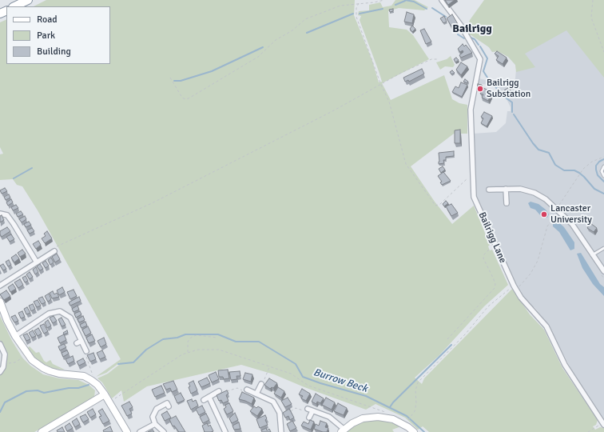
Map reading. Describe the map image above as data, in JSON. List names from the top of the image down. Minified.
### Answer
{"streets":{"street":["Bailrigg Lane"]},"districts":["Bailrigg"],"water":["Burrow Beck"],"places":["Bailrigg Substation","Lancaster University"],"legend":["Road","Park","Building"]}
